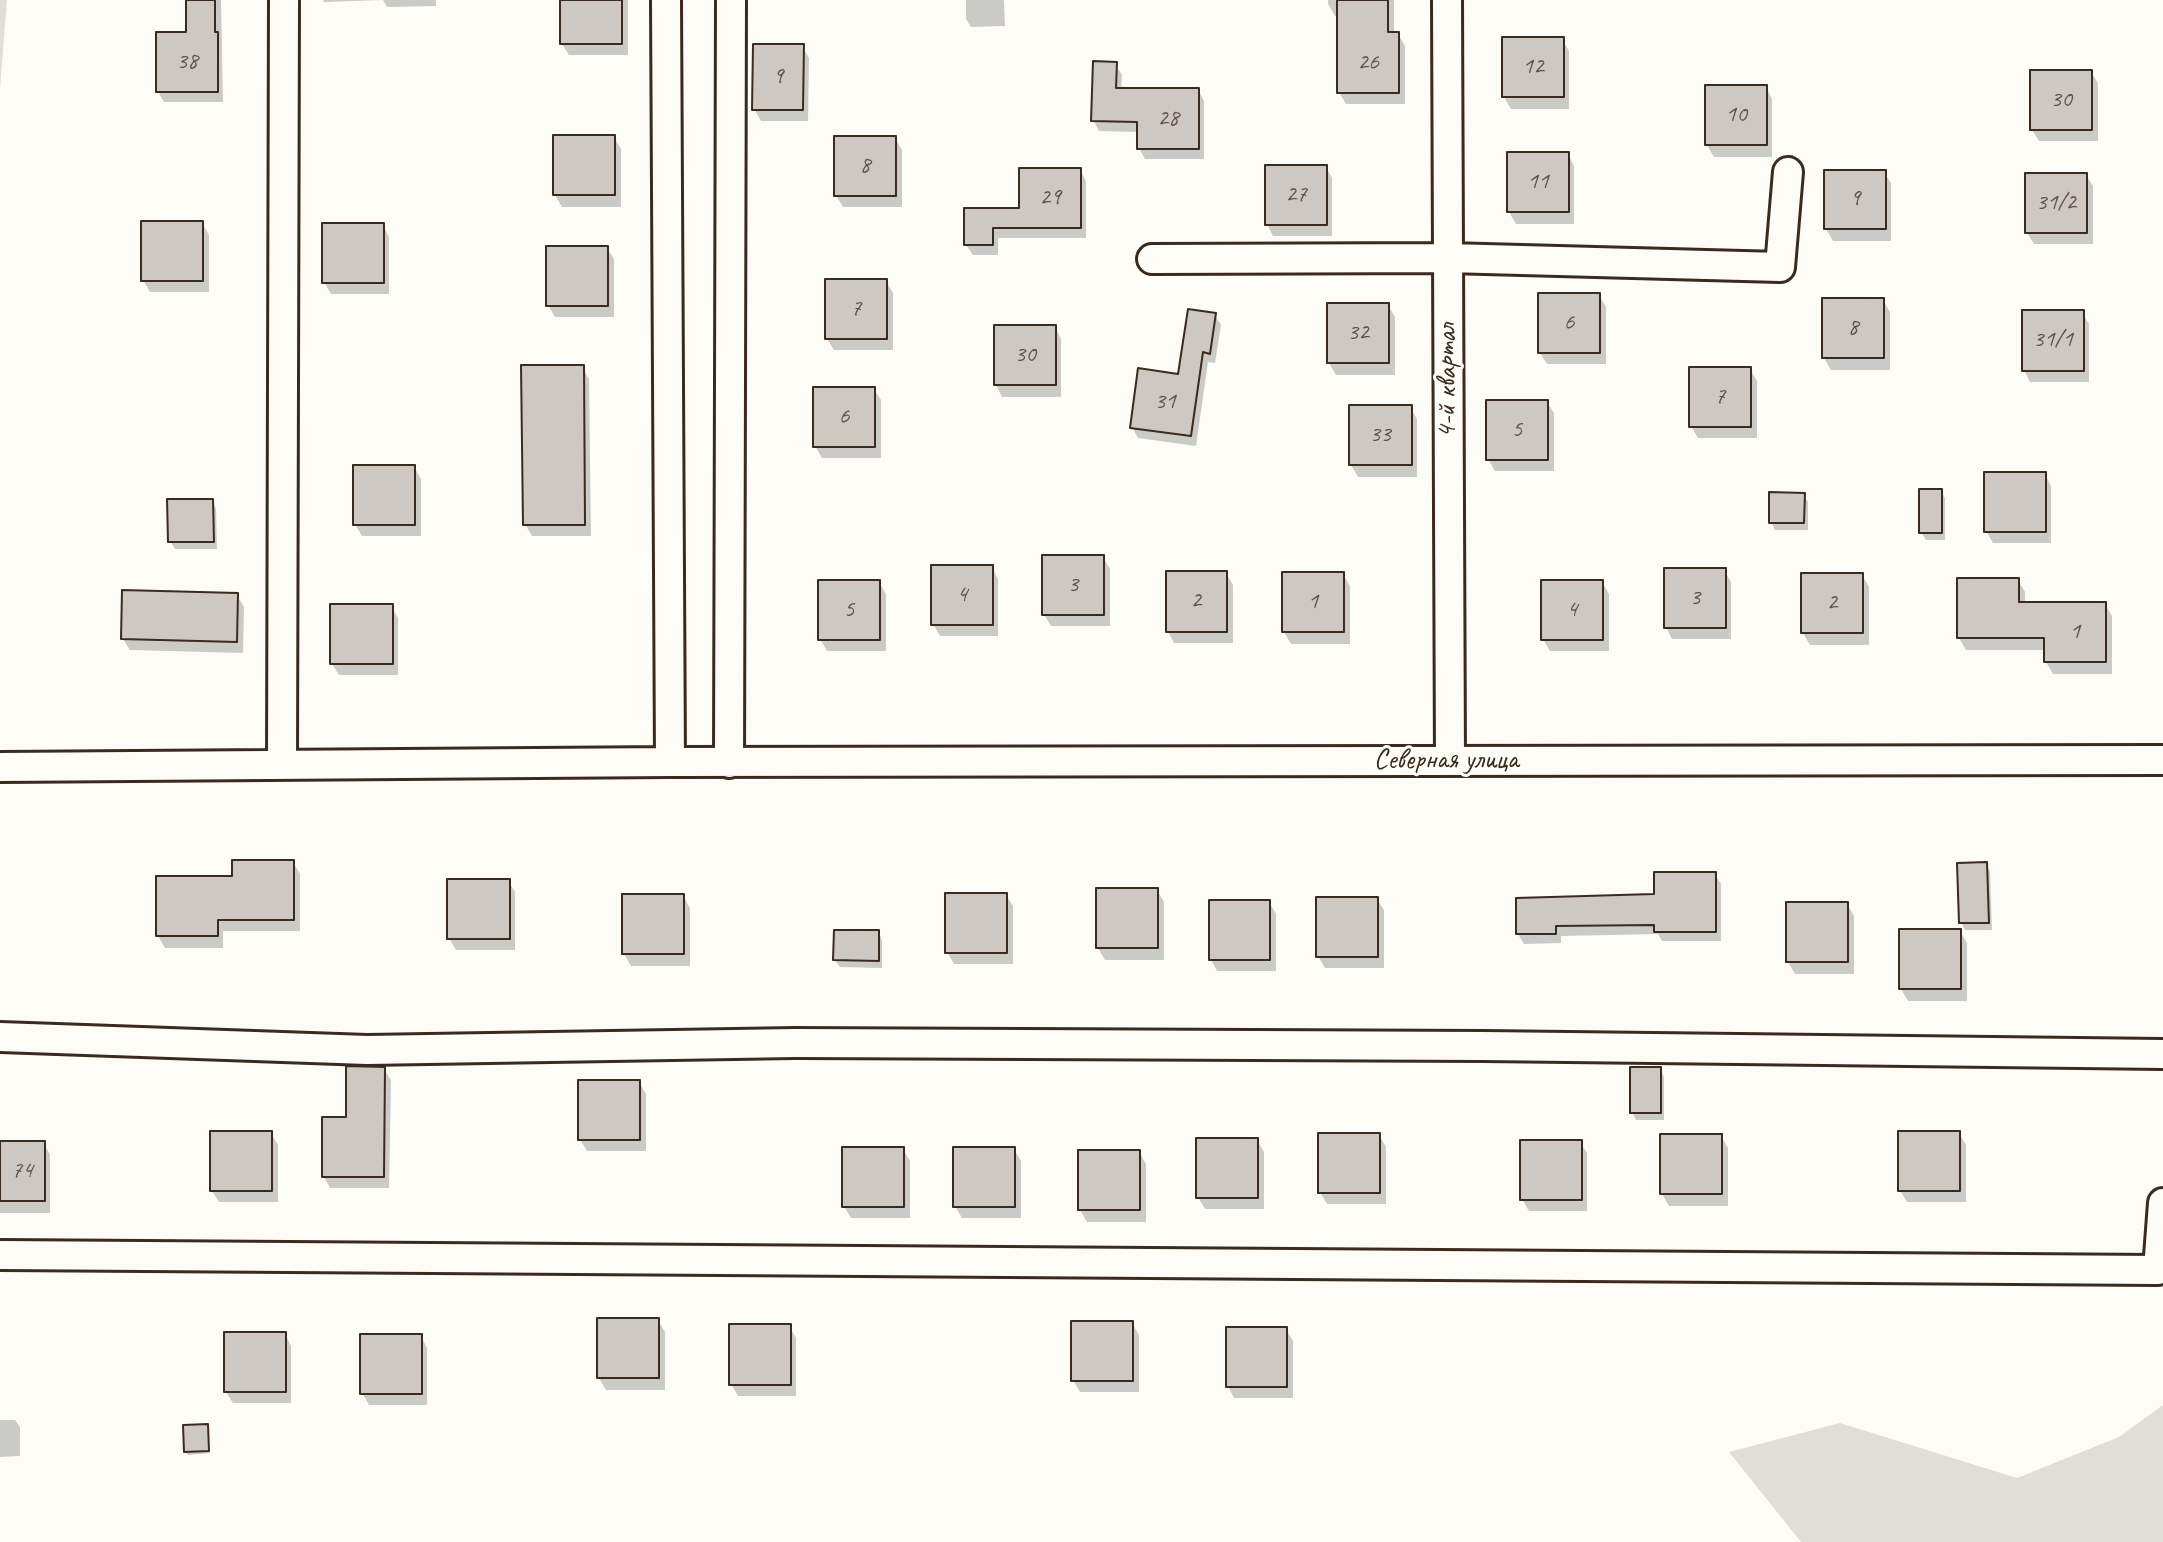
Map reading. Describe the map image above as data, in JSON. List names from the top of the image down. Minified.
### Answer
{"streets":{"street":["4-й квартал","Северная улица"]},"crossings":[["4-й квартал","Северная улица"]],"house_numbers":["38","26","12","9","30","10","28","8","11","27","29","9","31/2","7","6","8","32","31/1","30","7","31","6","5","33","3","4","3","2","1","2","5","4","1","74"]}
